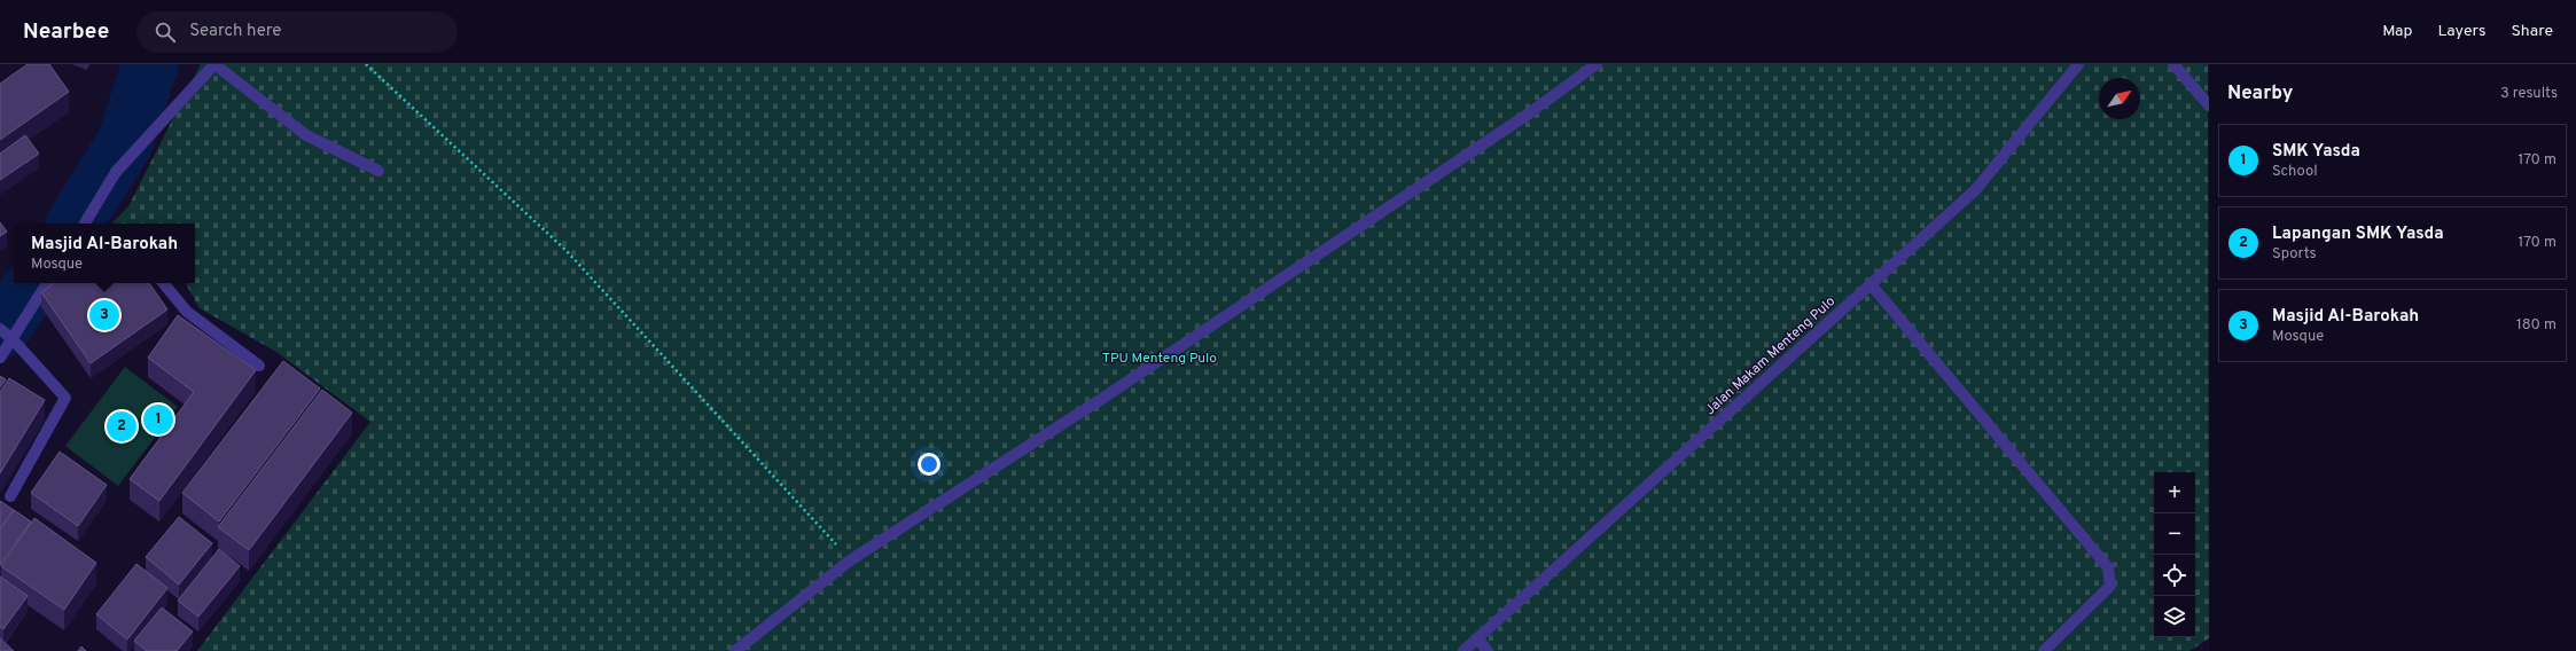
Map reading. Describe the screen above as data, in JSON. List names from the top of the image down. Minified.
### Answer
{"streets":{"street":["Jalan Makam Menteng Pulo"]},"parks":["TPU Menteng Pulo"],"north":"top right","page":{"header":"Nearbee","search":"Search here","nav":["Map","Layers","Share"],"heading":["Nearby","3 results"],"list":[{"mark":"1","name":"SMK Yasda","note":"School","value":"170 m"},{"mark":"2","name":"Lapangan SMK Yasda","note":"Sports","value":"170 m"},{"mark":"3","name":"Masjid Al-Barokah","note":"Mosque","value":"180 m"}],"popup":["Masjid Al-Barokah","Mosque"],"pins":["3","1","2"],"map_buttons":["+","−"]}}
